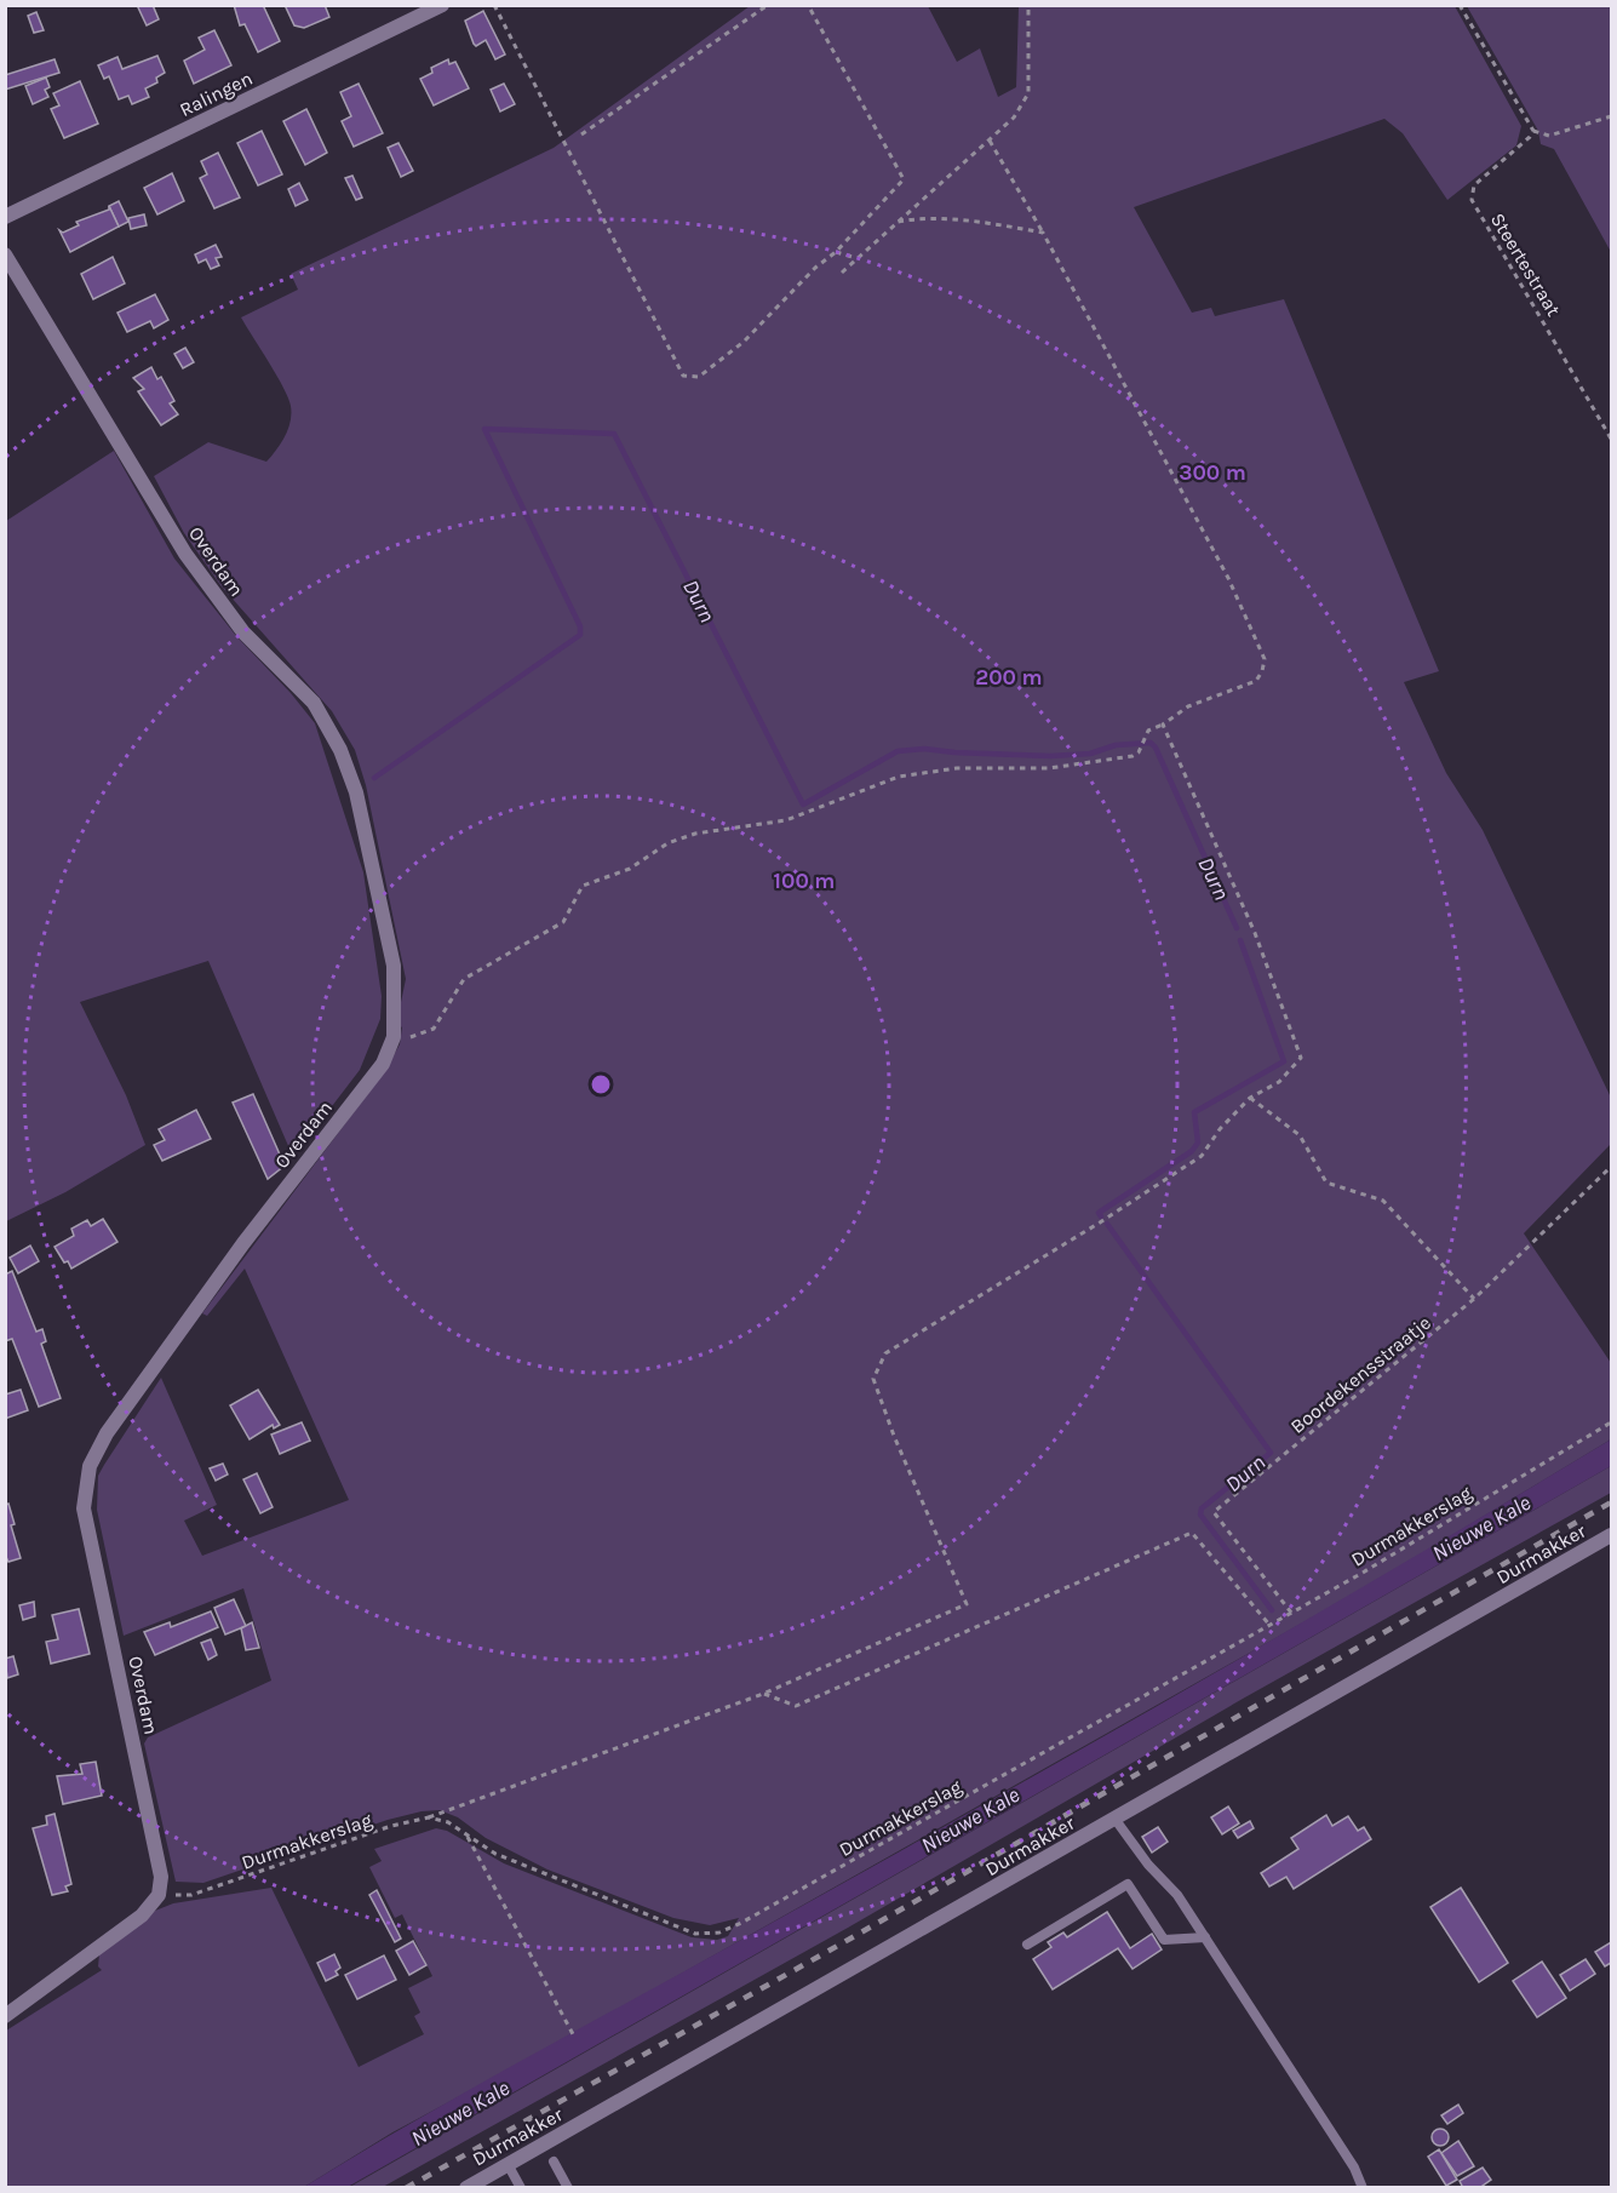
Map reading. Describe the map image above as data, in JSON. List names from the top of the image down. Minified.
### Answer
{"streets":{"street":["Ralingen","Overdam","Durmakker"],"path":["Steertestraat","Boordekensstraatje","Durmakkerslag"]},"crossings":[["Overdam","Durmakkerslag"],["Boordekensstraatje","Durmakkerslag"]],"water":["Durn","Nieuwe Kale"],"rings":["300 m","200 m","100 m"]}
